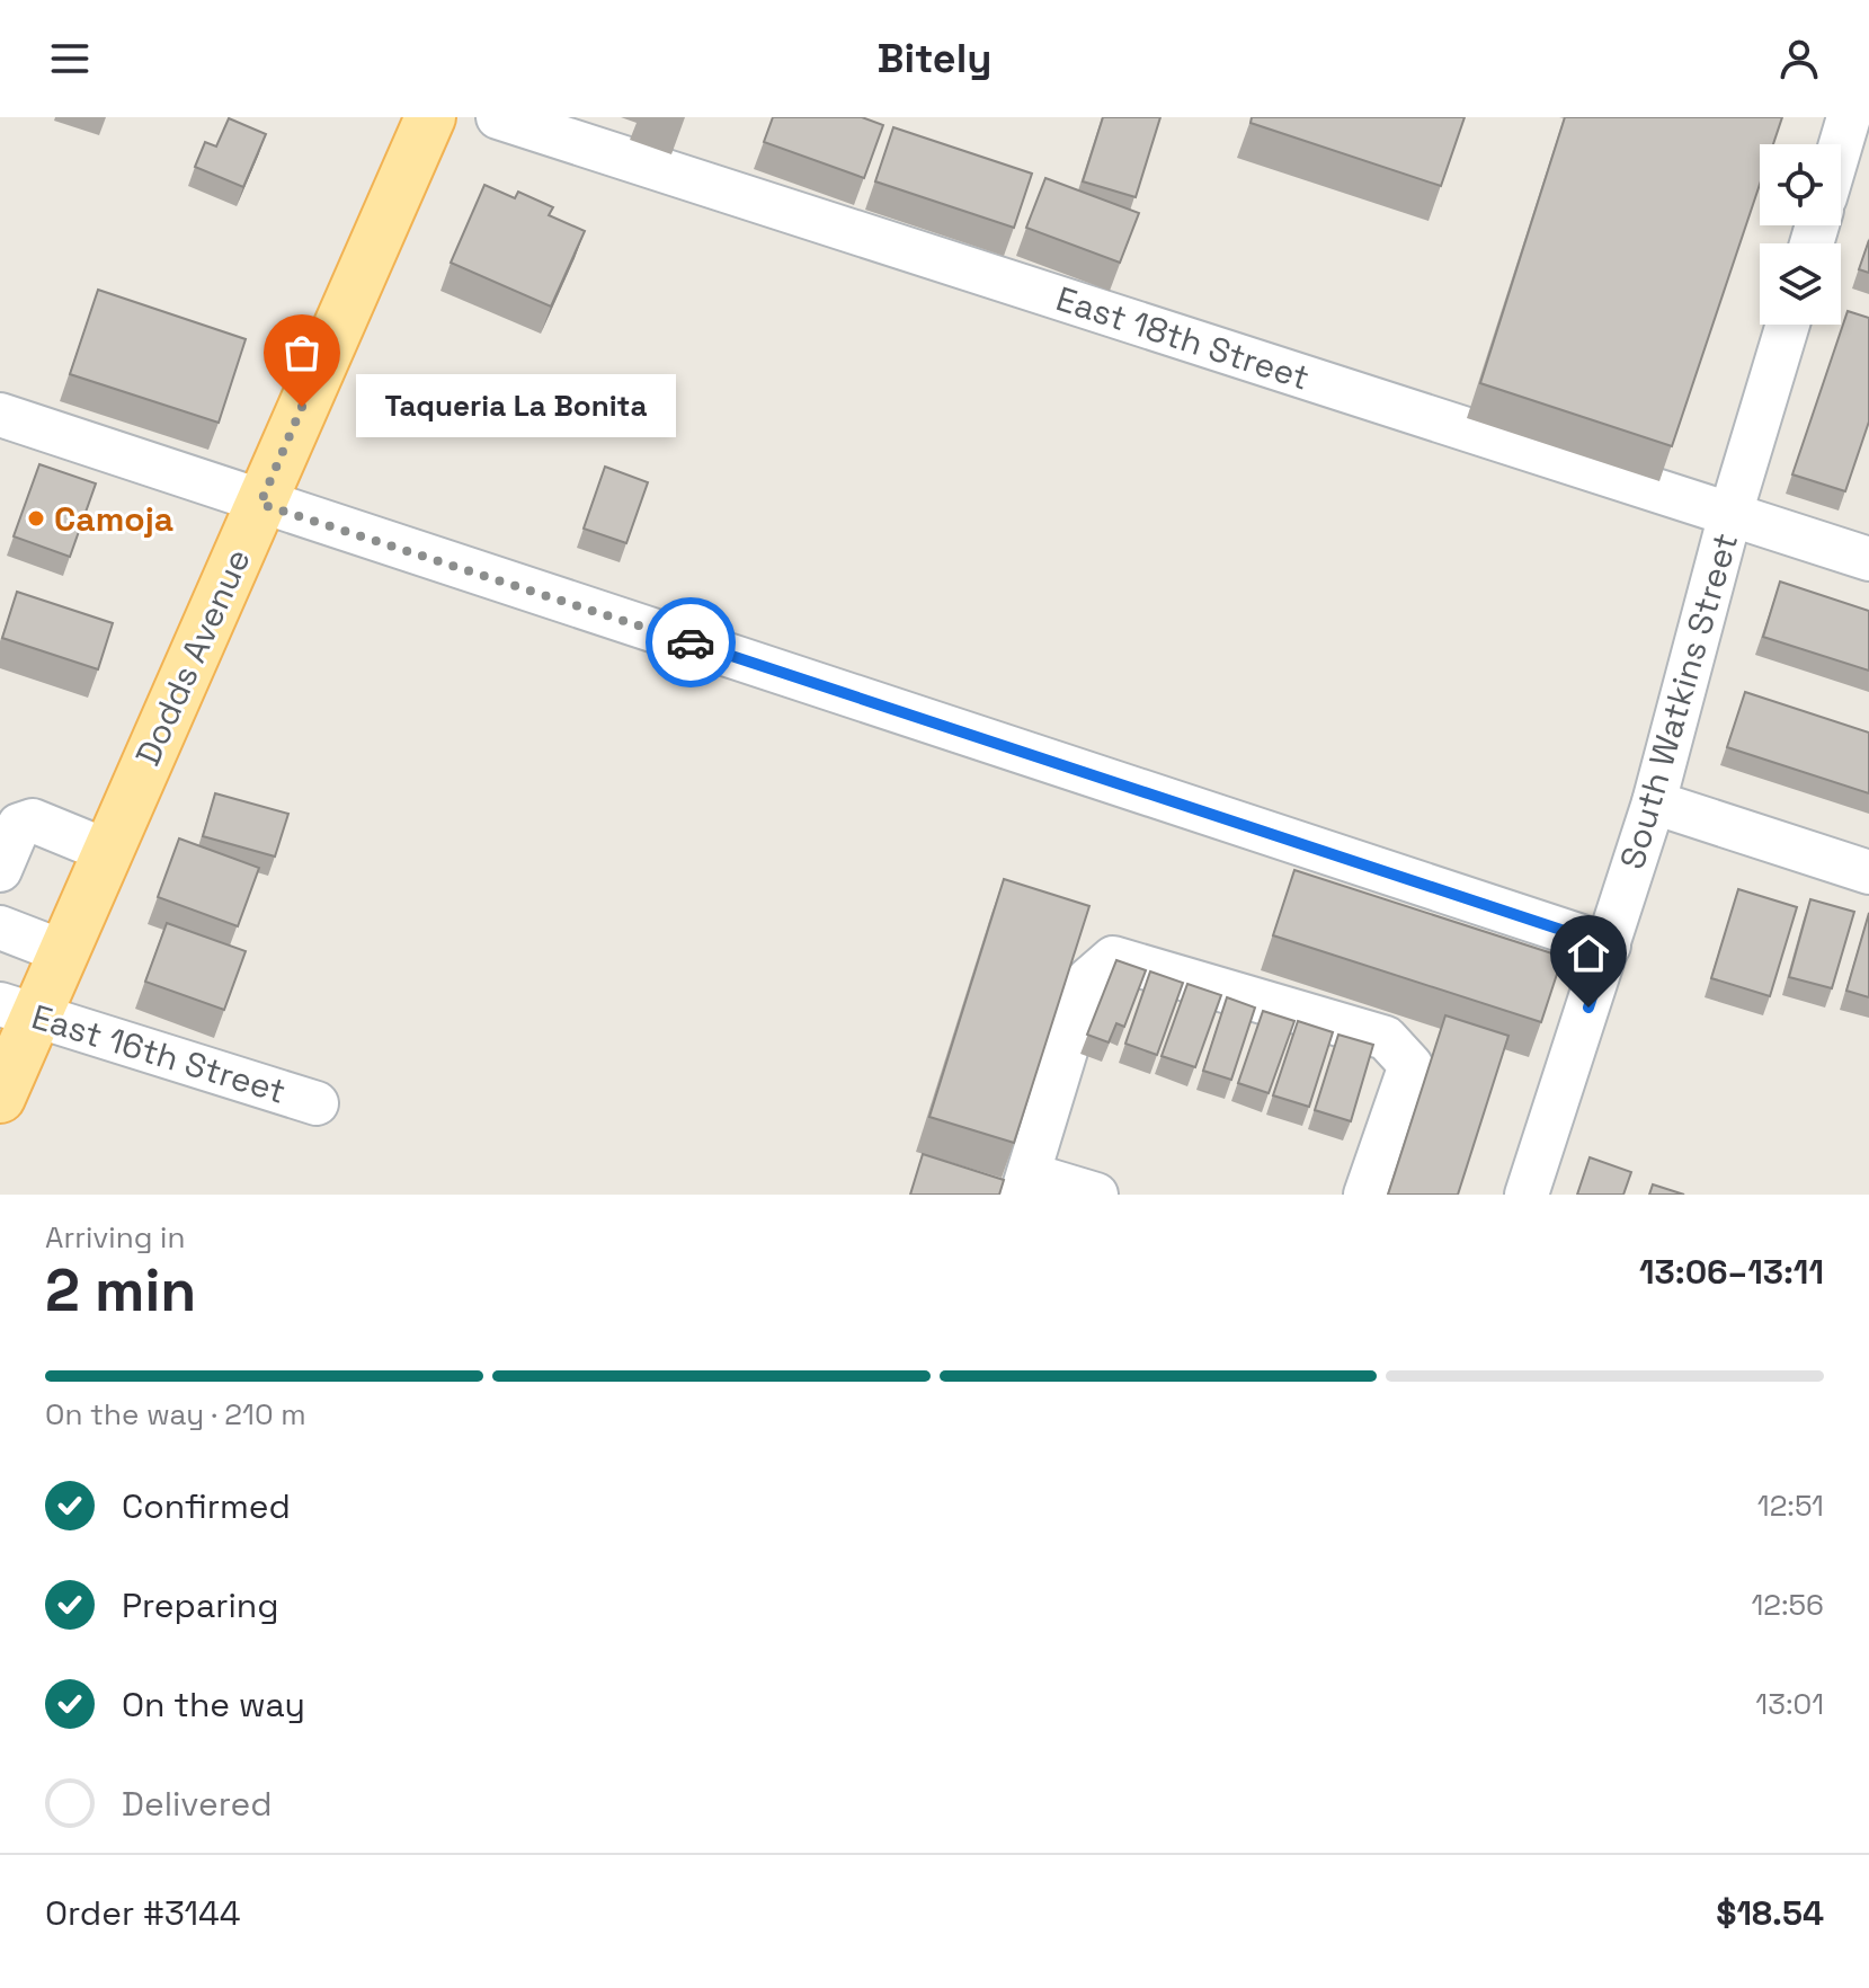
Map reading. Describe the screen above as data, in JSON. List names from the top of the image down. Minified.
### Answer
{"streets":{"main road":["Dodds Avenue"],"street":["East 18th Street","South Watkins Street","East 16th Street"]},"crossings":[["East 18th Street","South Watkins Street"],["Dodds Avenue","East 16th Street"]],"places":["Taqueria La Bonita","Camoja"],"page":{"header":"Bitely","bubble":"Taqueria La Bonita","heading":["2 min","Arriving in","13:06–13:11"],"panel":["Order #3144","$18.54"],"bar":"On the way · 210 m","list":[["Confirmed","12:51"],["Preparing","12:56"],["On the way","13:01"],"Delivered"]}}
